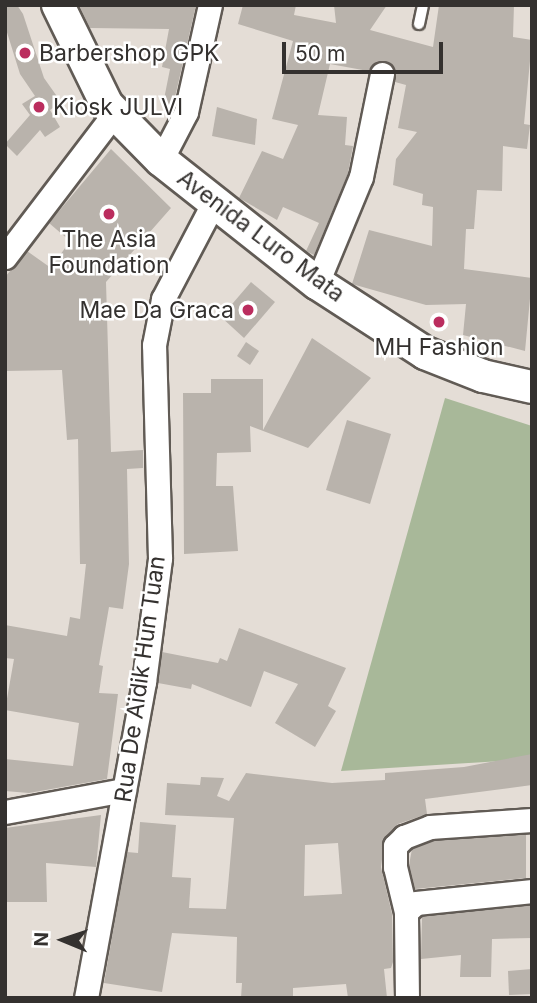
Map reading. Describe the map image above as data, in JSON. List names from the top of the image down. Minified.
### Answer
{"streets":{"main road":["Avenida Luro Mata"],"street":["Rua De Aidik Hun Tuan"]},"crossings":[["Avenida Luro Mata","Rua De Aidik Hun Tuan"]],"places":["Barbershop GPK","Kiosk JULVI","The Asia Foundation","Mae Da Graca","MH Fashion"],"scale_bar":"50 m","north":"left"}
